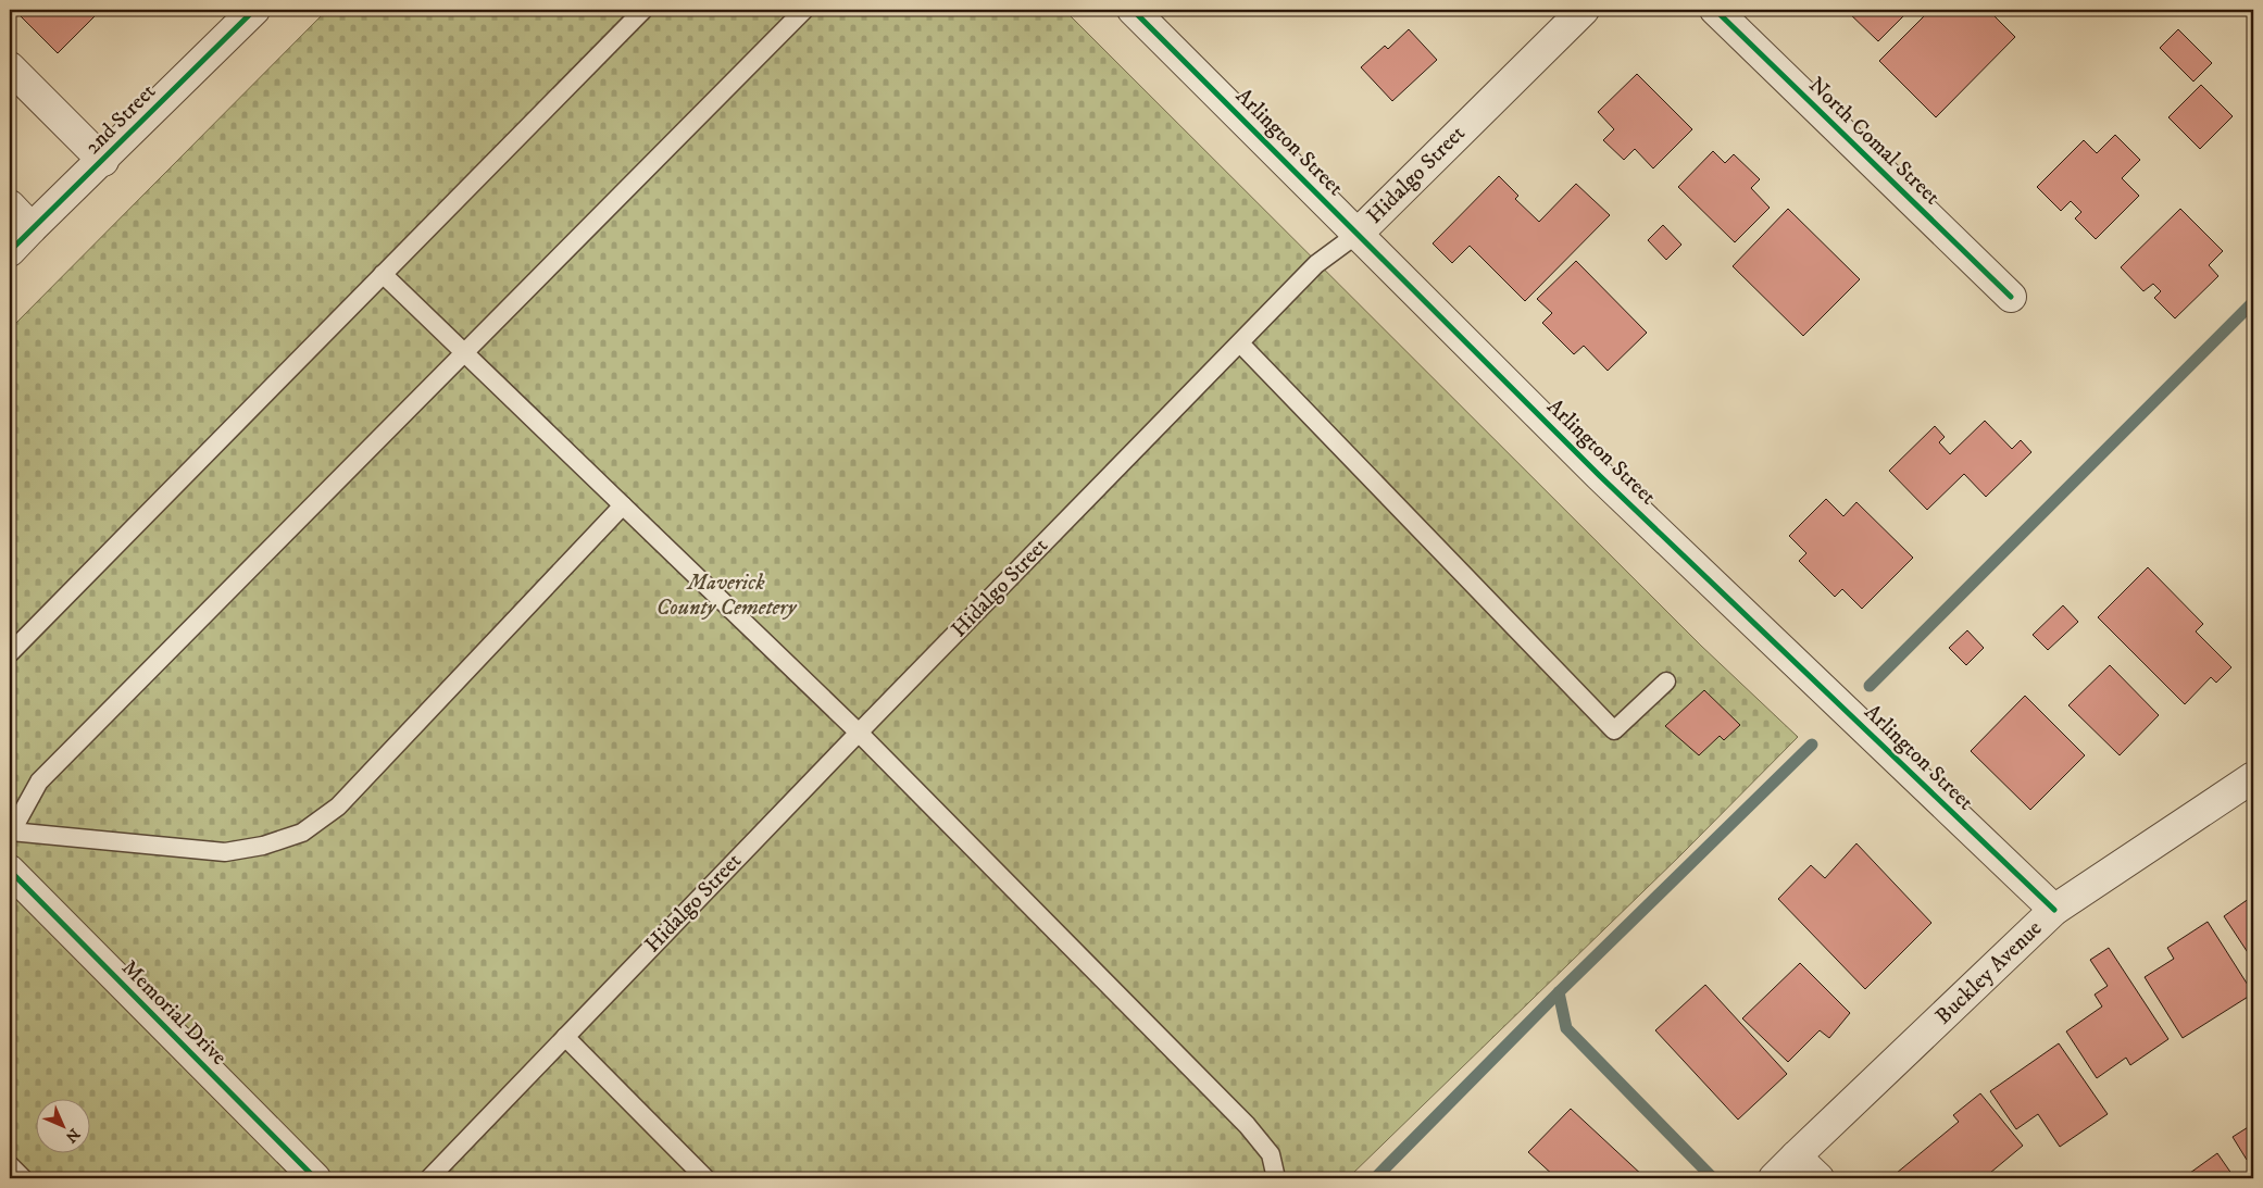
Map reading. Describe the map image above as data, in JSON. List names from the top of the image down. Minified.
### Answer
{"streets":{"street":["2nd Street","North Comal Street","Arlington Street","Hidalgo Street","Buckley Avenue","Memorial Drive"]},"crossings":[["Arlington Street","Hidalgo Street"],["Arlington Street","Buckley Avenue"]],"parks":["Maverick County Cemetery"],"north":"bottom right"}
